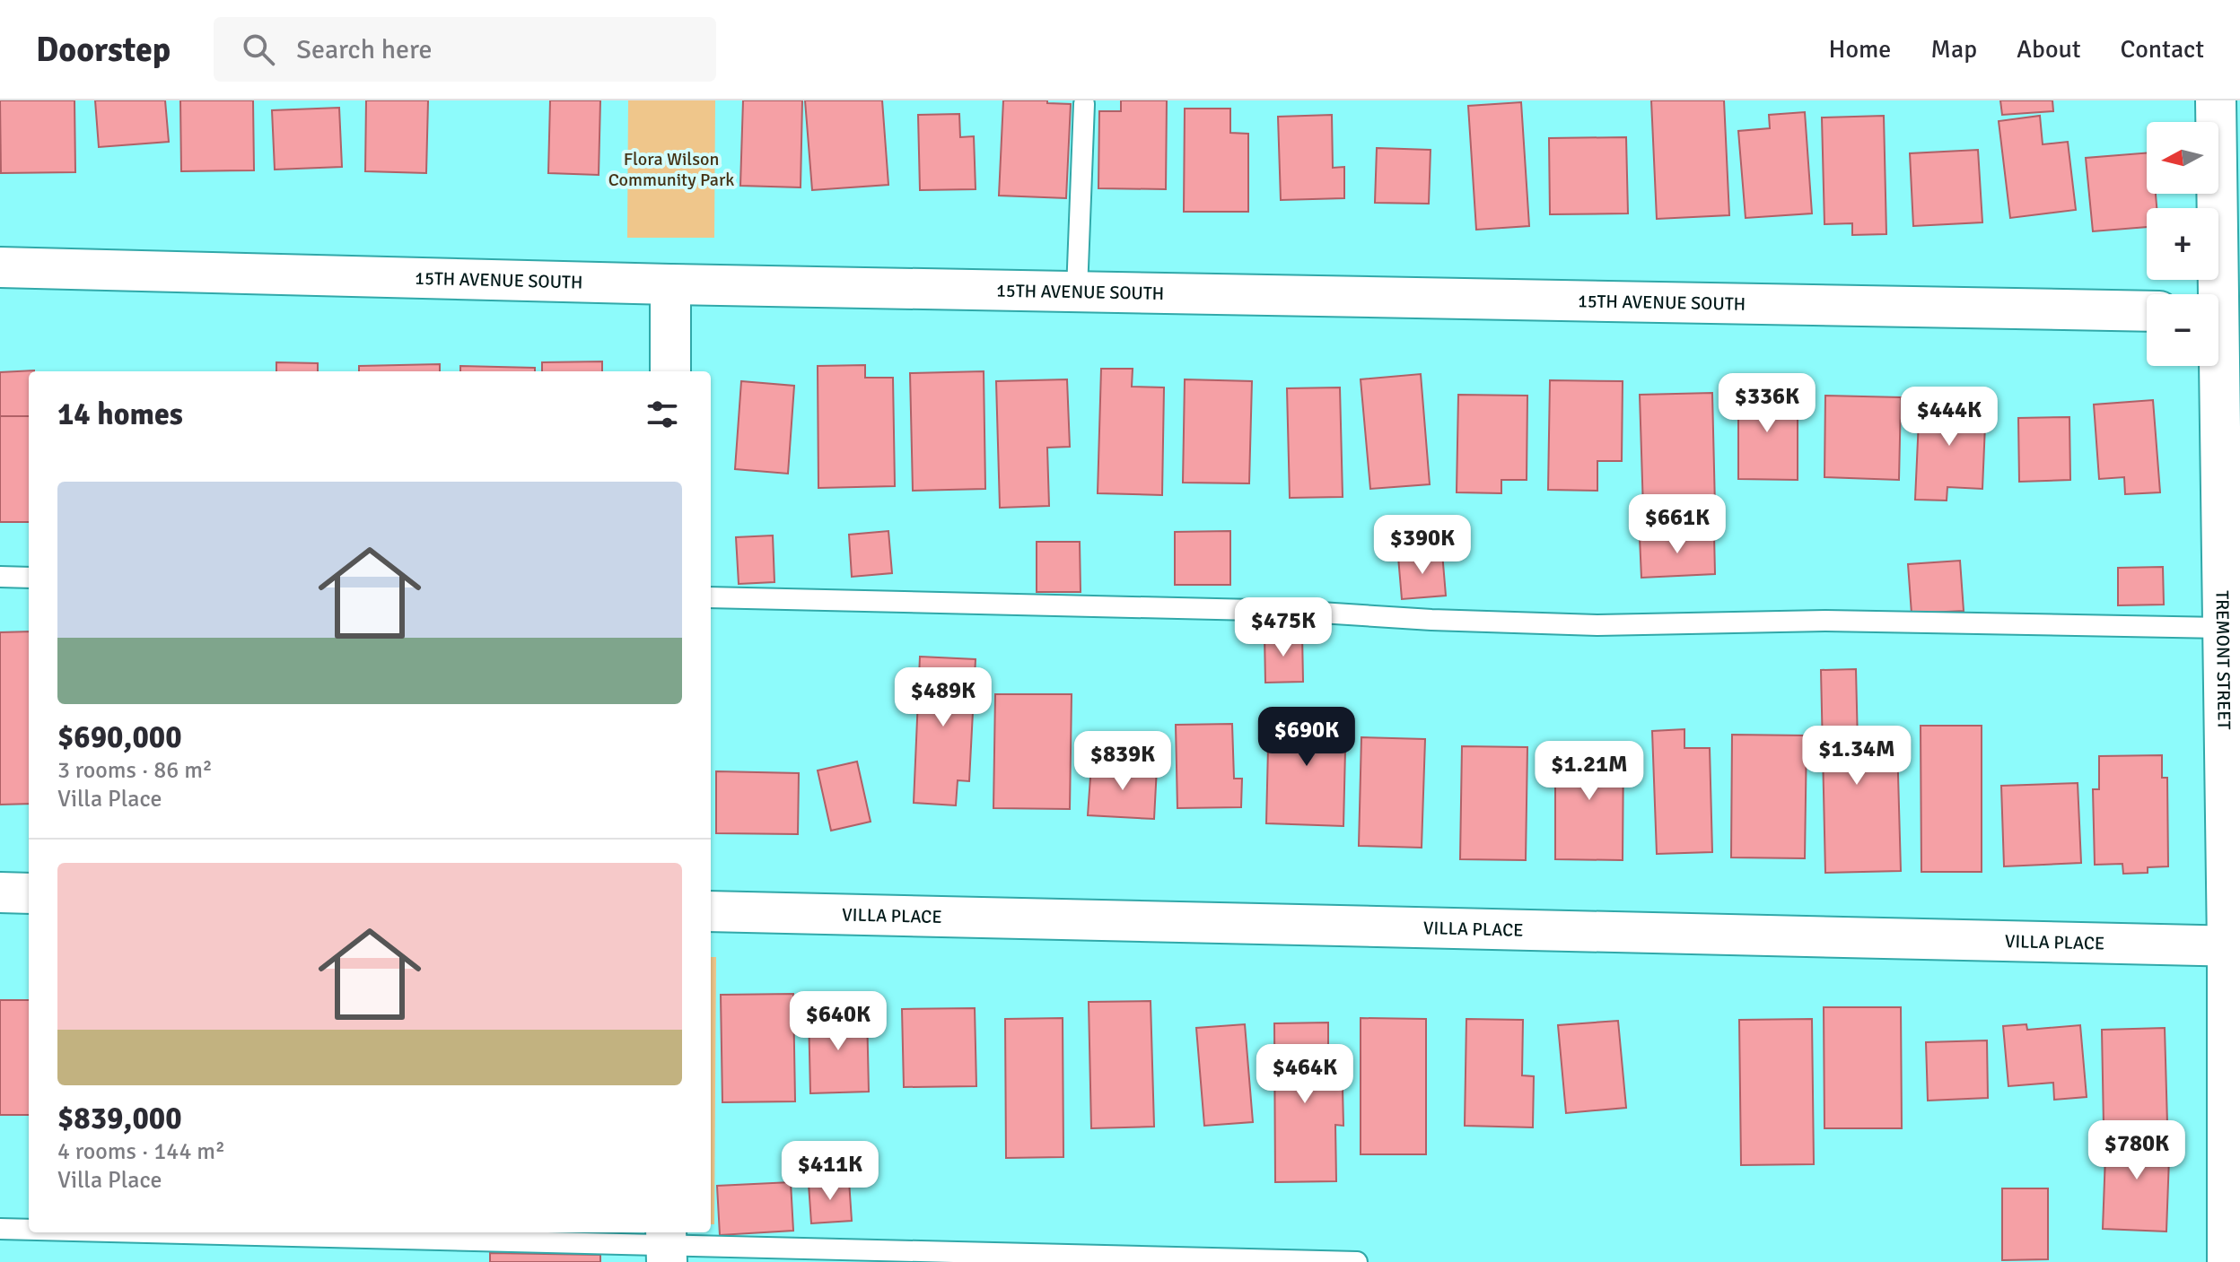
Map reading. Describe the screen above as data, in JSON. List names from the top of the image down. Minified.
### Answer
{"streets":{"street":["15TH AVENUE SOUTH","TREMONT STREET","VILLA PLACE"]},"crossings":[["TREMONT STREET","VILLA PLACE"]],"parks":["Flora Wilson Community Park"],"north":"left","page":{"header":"Doorstep","search":"Search here","nav":["Home","Map","About","Contact"],"map_buttons":["+","−"],"heading":"14 homes","price":["$336K","$444K","$661K","$390K","$475K","$489K","$690K","$1.34M","$839K","$1.21M","$640K","$464K","$780K","$411K"],"list":[{"name":"$690,000","note":"3 rooms · 86 m² · Villa Place"},{"name":"$839,000","note":"4 rooms · 144 m² · Villa Place"}]}}
